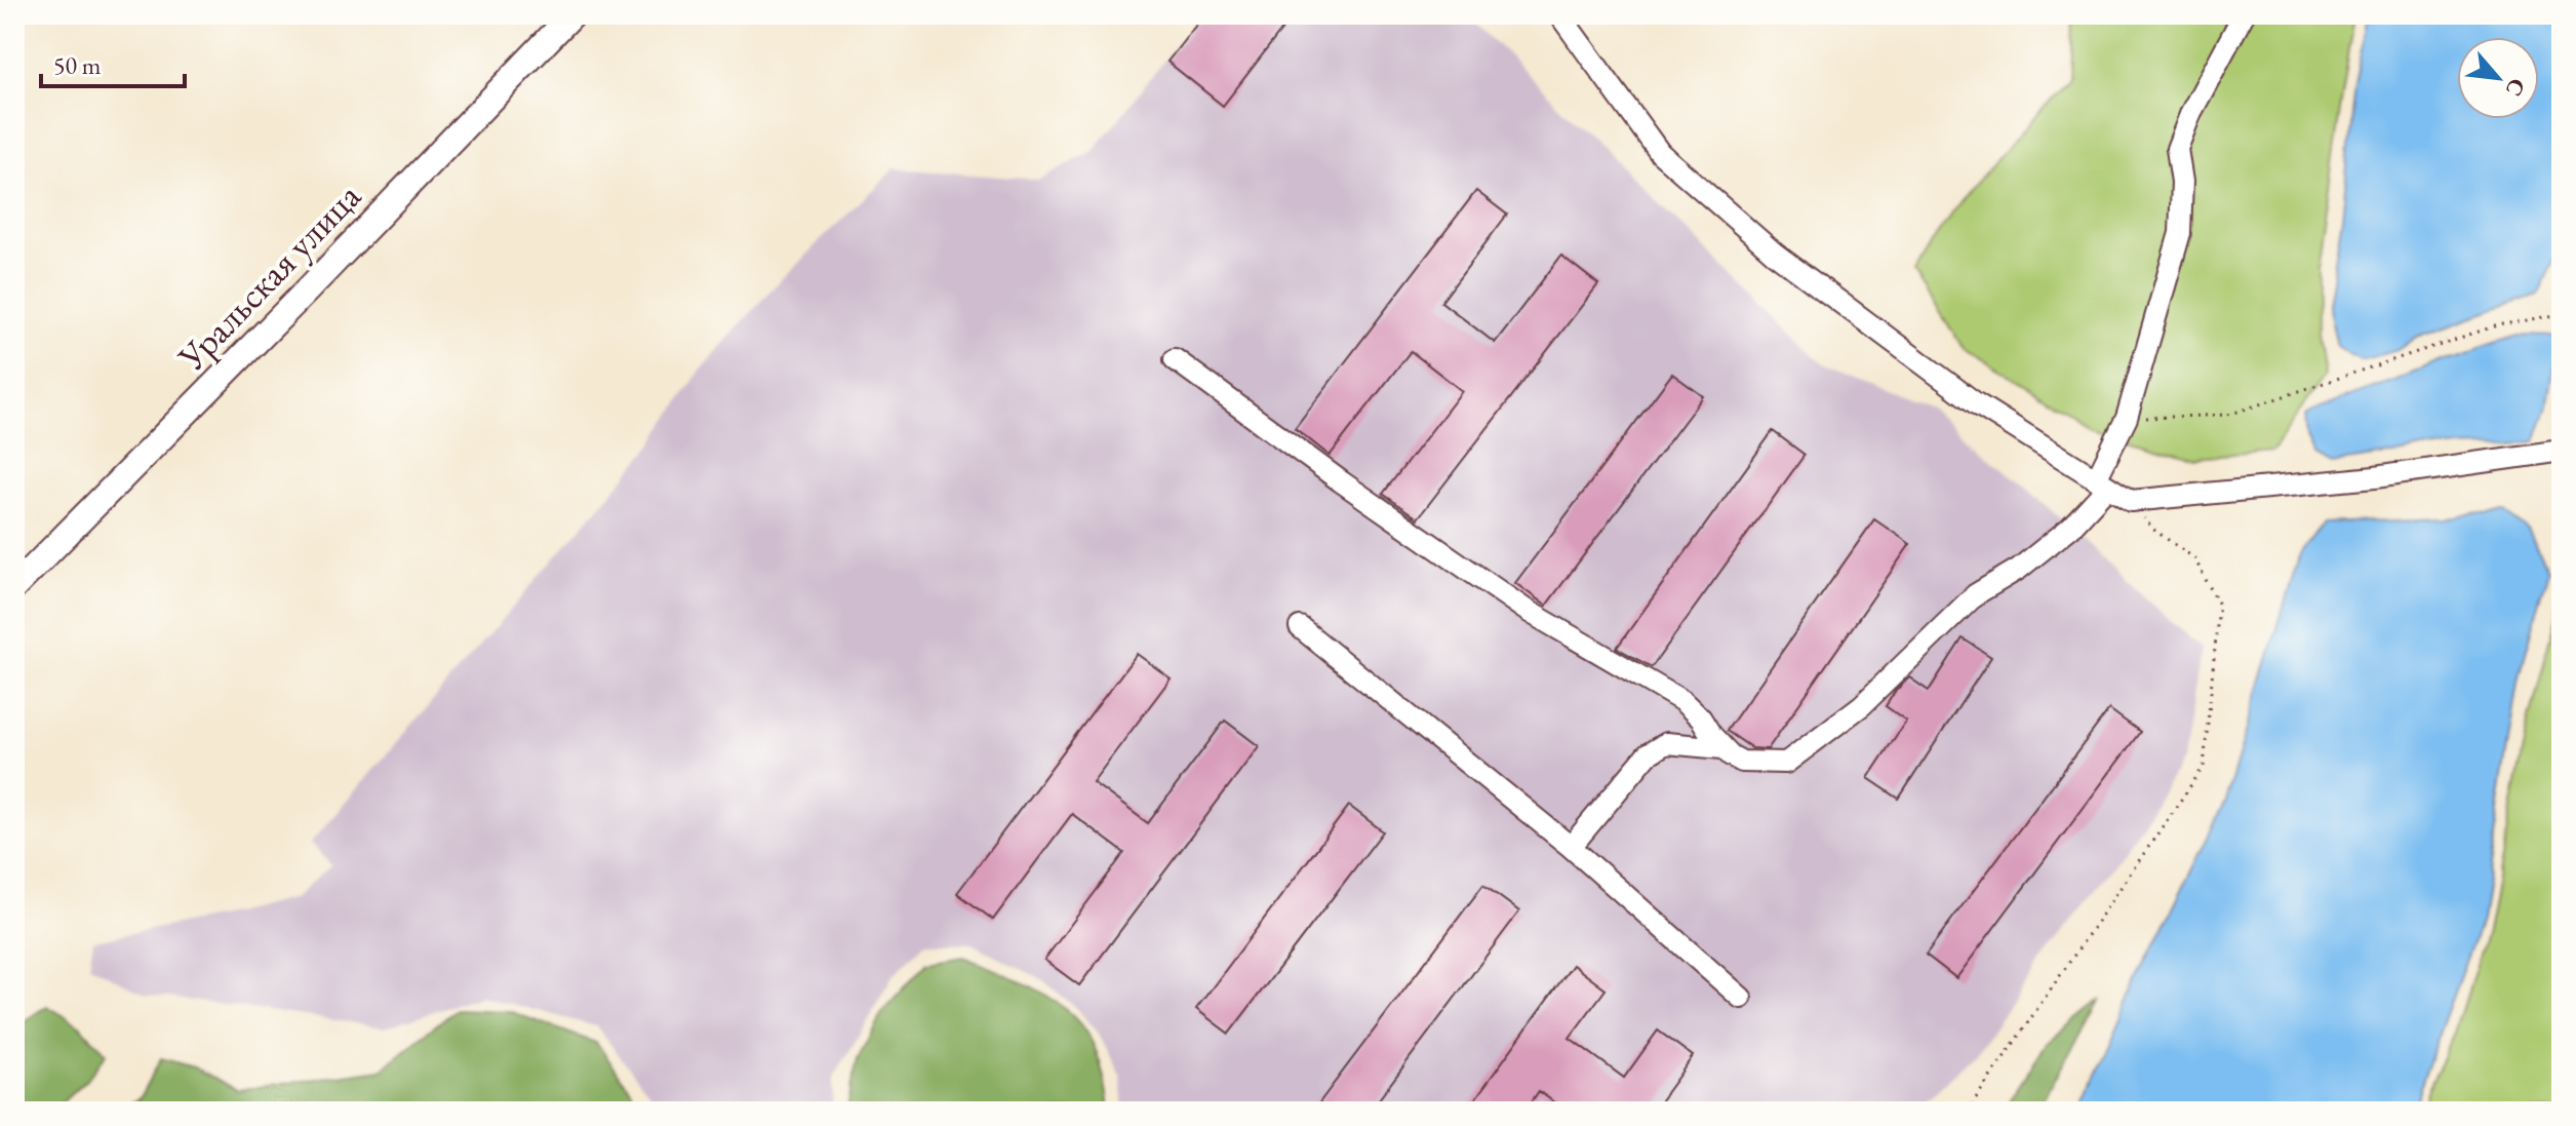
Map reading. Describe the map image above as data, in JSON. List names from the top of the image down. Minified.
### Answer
{"streets":{"main road":["Уральская улица"]},"scale_bar":"50 m","north":"bottom right"}
